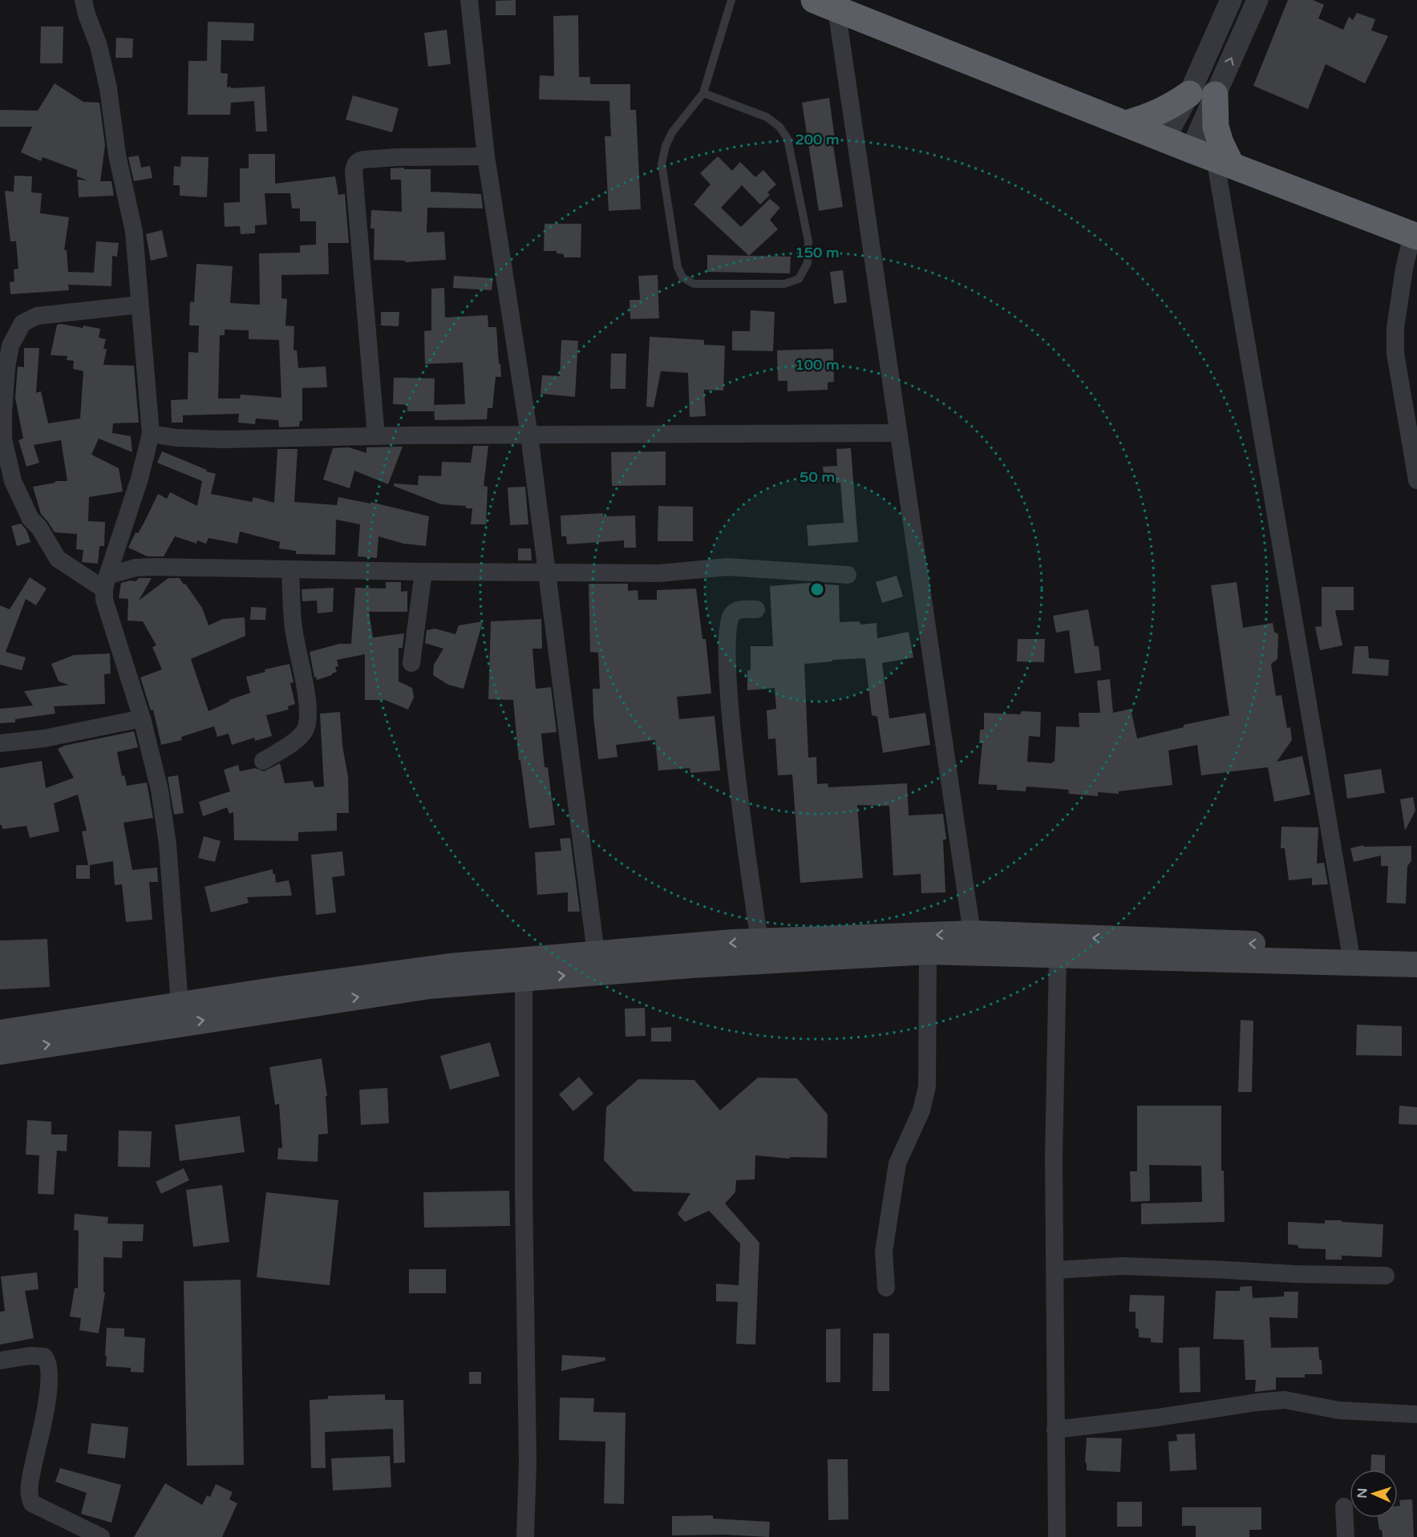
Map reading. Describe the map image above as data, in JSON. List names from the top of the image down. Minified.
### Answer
{"north":"left","rings":["200 m","150 m","100 m","50 m"]}
